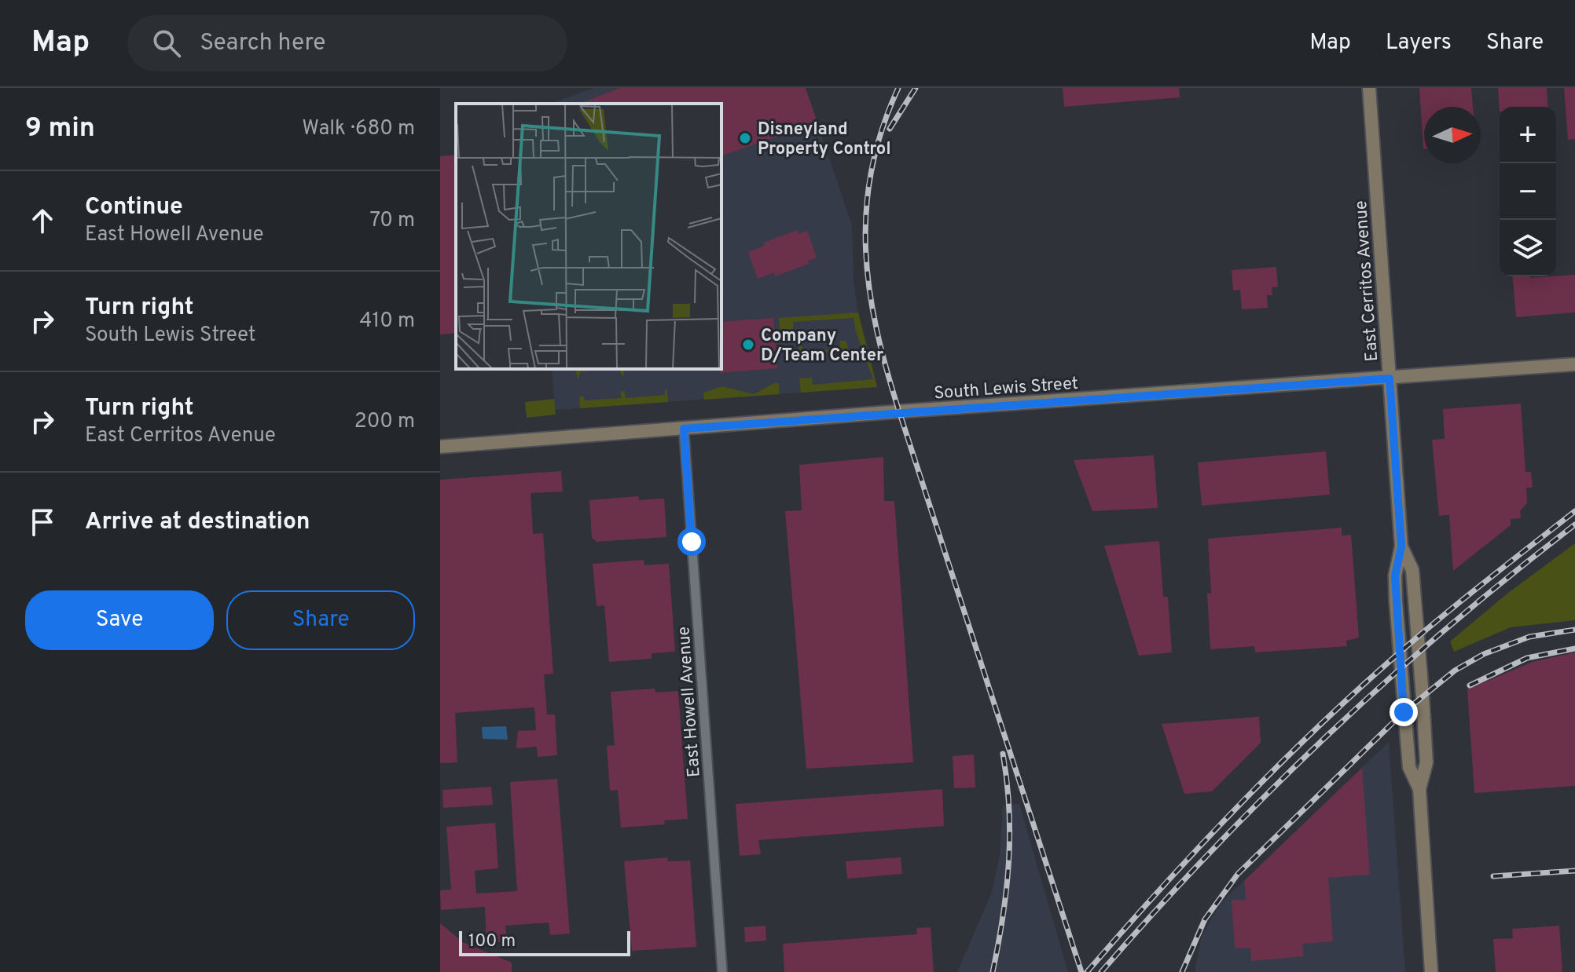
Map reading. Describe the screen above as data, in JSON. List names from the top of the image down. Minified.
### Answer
{"streets":{"main road":["East Cerritos Avenue","South Lewis Street"],"street":["East Howell Avenue"]},"crossings":[["East Cerritos Avenue","South Lewis Street"],["South Lewis Street","East Howell Avenue"]],"places":["Disneyland Property Control","Company D/Team Center"],"scale_bar":"100 m","north":"right","page":{"header":"Map","search":"Search here","nav":["Map","Layers","Share"],"heading":["9 min","Walk · 680 m"],"map_buttons":["+","−"],"list":[["Continue","East Howell Avenue","70 m"],["Turn right","South Lewis Street","410 m"],["Turn right","East Cerritos Avenue","200 m"],"Arrive at destination"],"buttons":["Save","Share"],"scale":"100 m"}}
